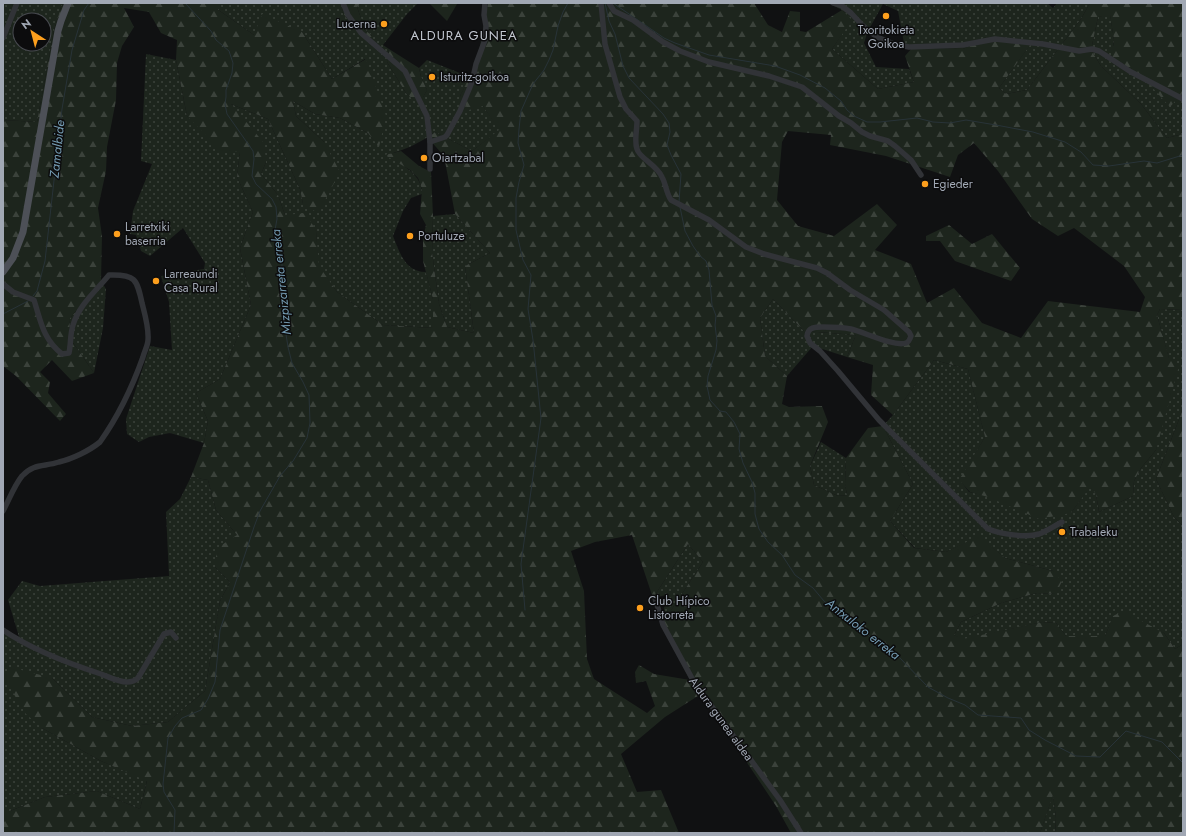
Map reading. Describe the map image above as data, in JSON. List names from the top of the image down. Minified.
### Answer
{"streets":{"street":["Aldura gunea aldea"]},"districts":["ALDURA GUNEA"],"water":["Zamalbide","Mizpizarreta erreka","Antxuloko erreka"],"places":["Txoritokieta Goikoa","Lucerna","Isturitz-goikoa","Oiartzabal","Egieder","Larretxiki baserria","Portuluze","Larreaundi Casa Rural","Trabaleku","Club Hípico Listorreta"],"north":"top left"}
